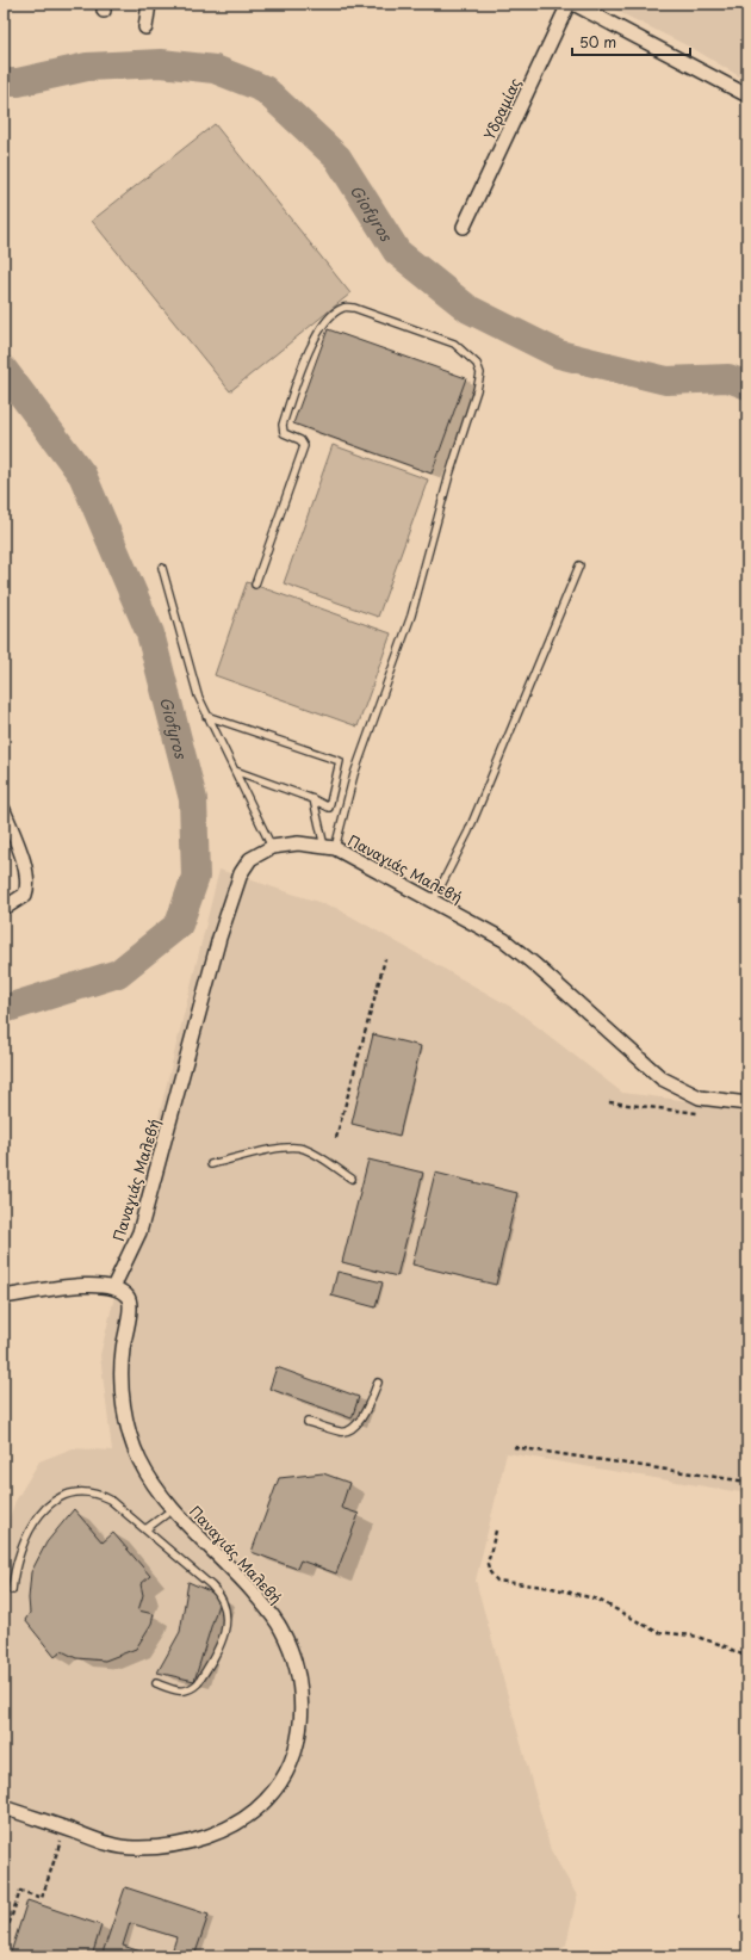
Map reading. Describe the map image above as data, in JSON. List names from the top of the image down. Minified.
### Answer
{"streets":{"street":["Υδραμίας","Παναγιάς Μαλεβή"]},"water":["Giofyros"],"scale_bar":"50 m"}
